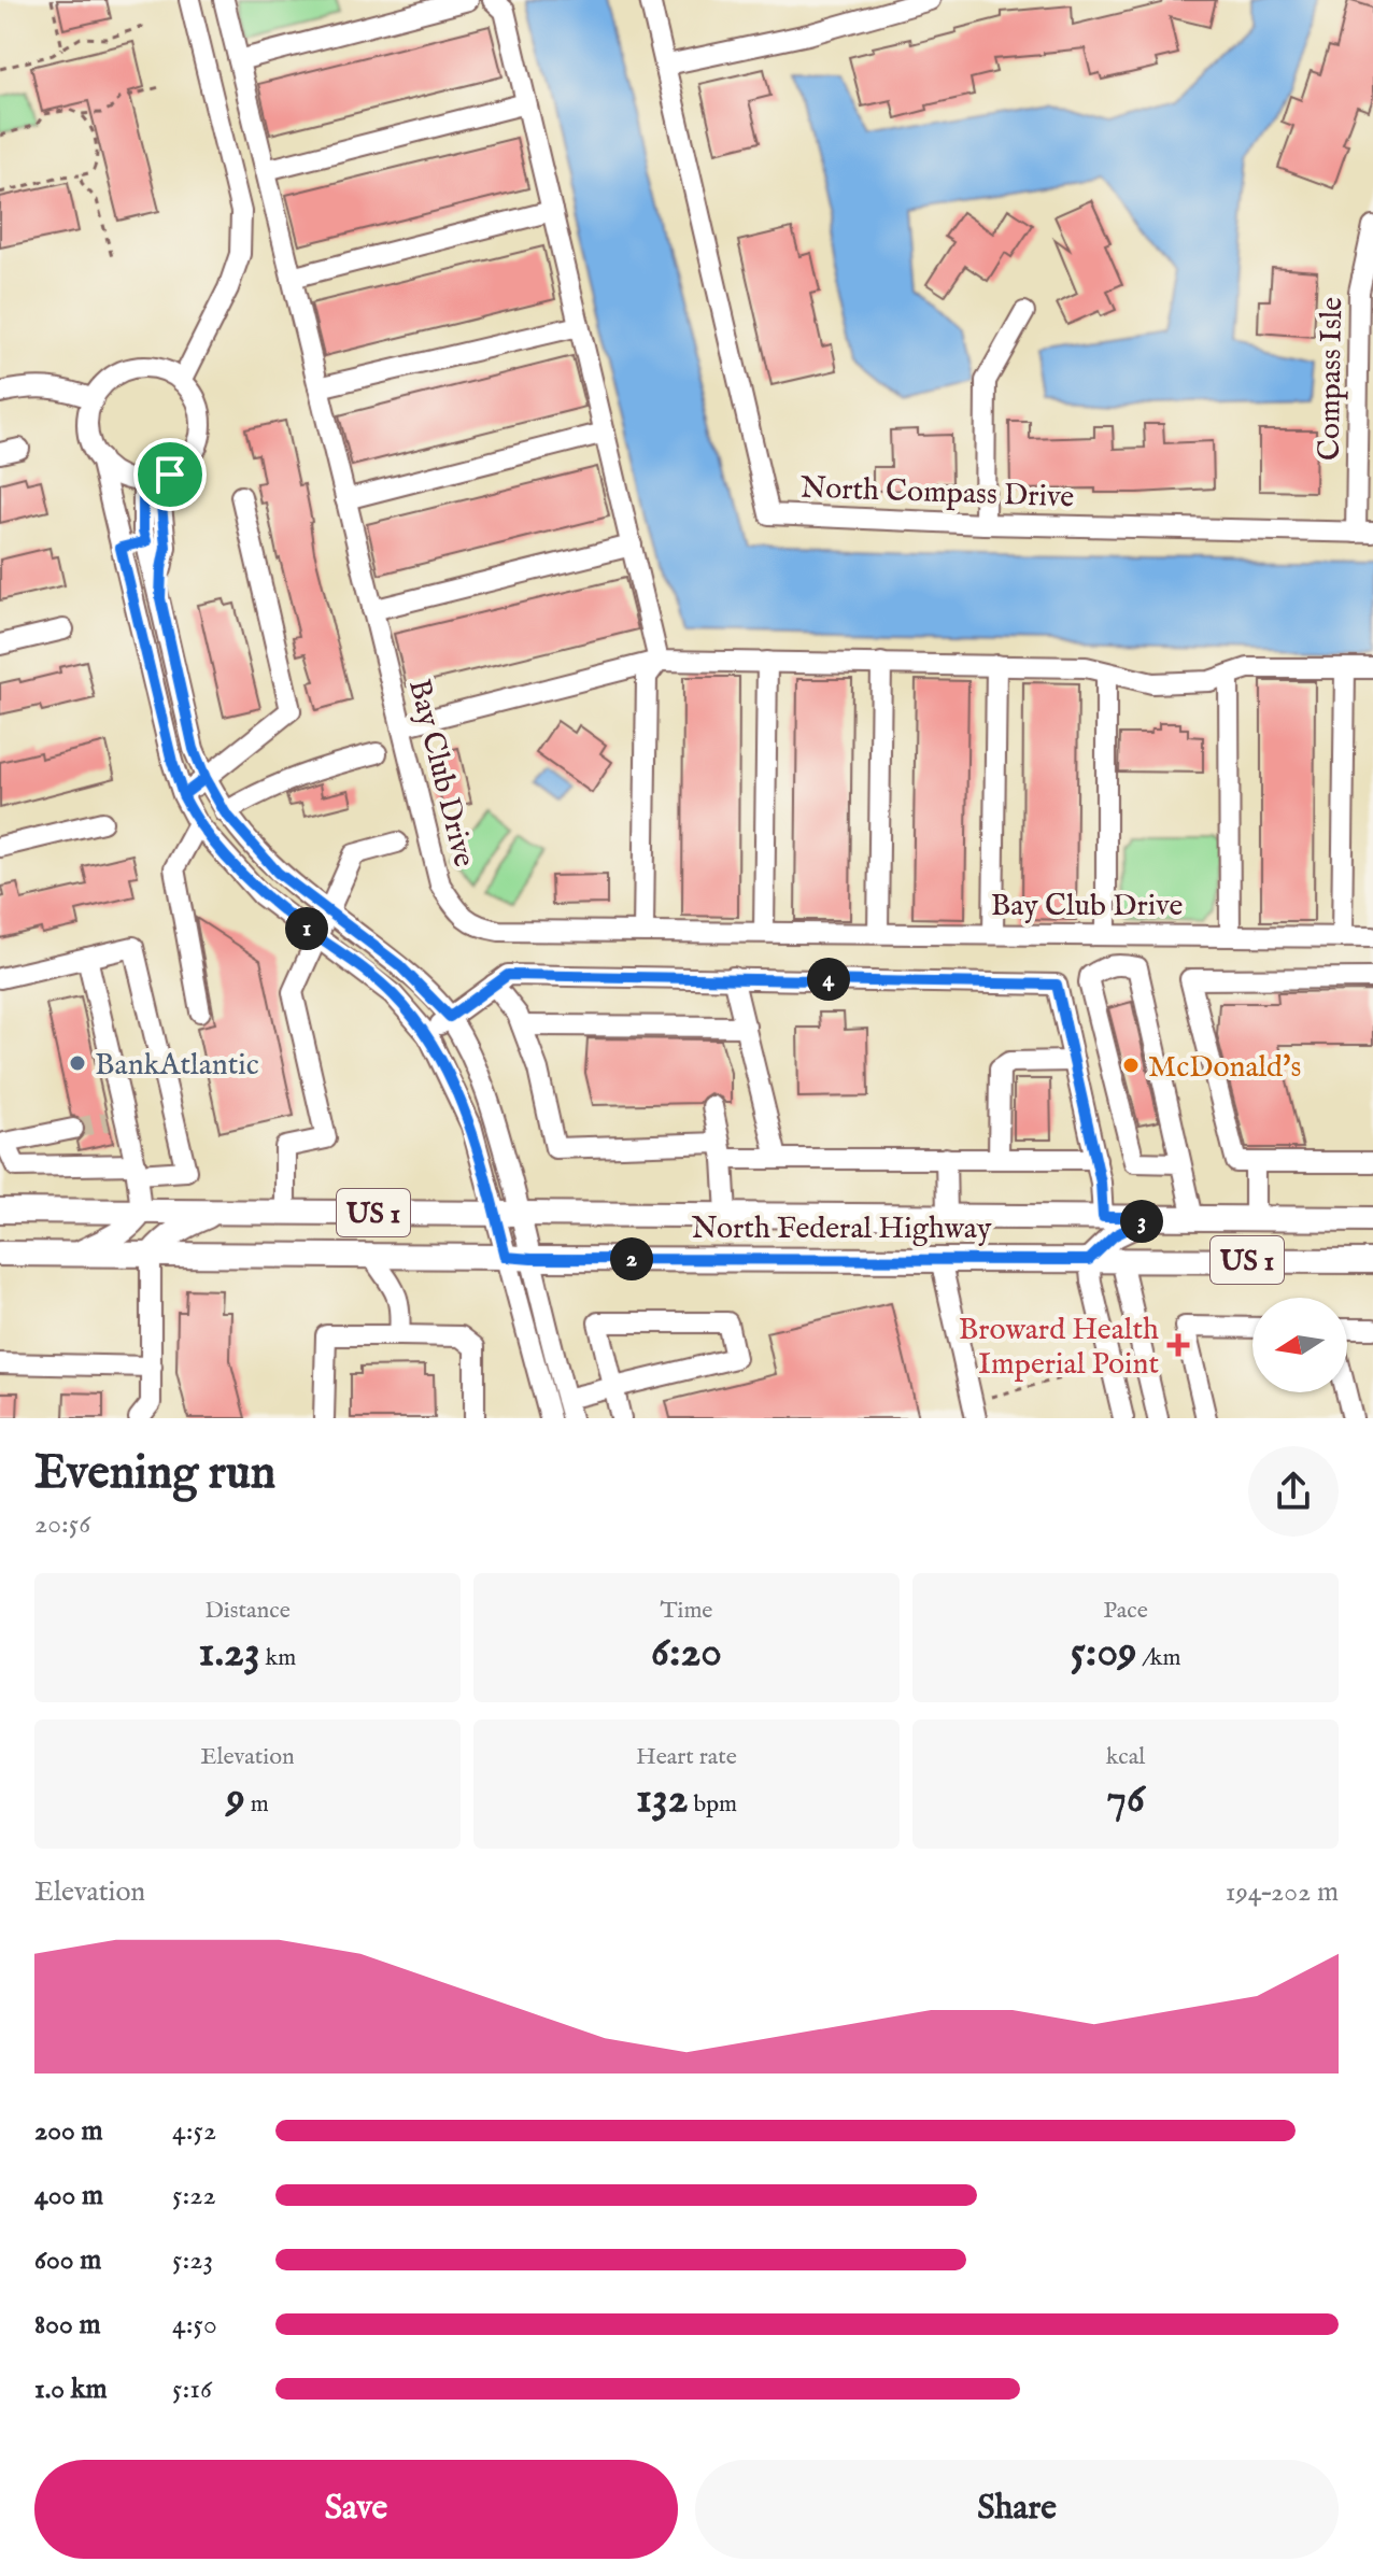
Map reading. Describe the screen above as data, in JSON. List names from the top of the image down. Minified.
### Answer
{"streets":{"main road":["US 1","North Federal Highway"],"street":["Compass Isle","North Compass Drive","Bay Club Drive"]},"crossings":[["Compass Isle","North Compass Drive"]],"places":{"other":["BankAtlantic","McDonald's"],"health":["Broward Health Imperial Point"]},"north":"left","page":{"pins":["1","4","3","2"],"heading":["Evening run","20:56"],"stats":[["Distance","1.23 km"],["Time","6:20"],["Pace","5:09 /km"],["Elevation","9 m"],["Heart rate","132 bpm"],["kcal","76"]],"chart":["Elevation","194–202 m"],"list":[{"name":"200 m","note":"4:52"},{"name":"400 m","note":"5:22"},{"name":"600 m","note":"5:23"},{"name":"800 m","note":"4:50"},{"name":"1.0 km","note":"5:16"}],"buttons":["Save","Share"]}}
